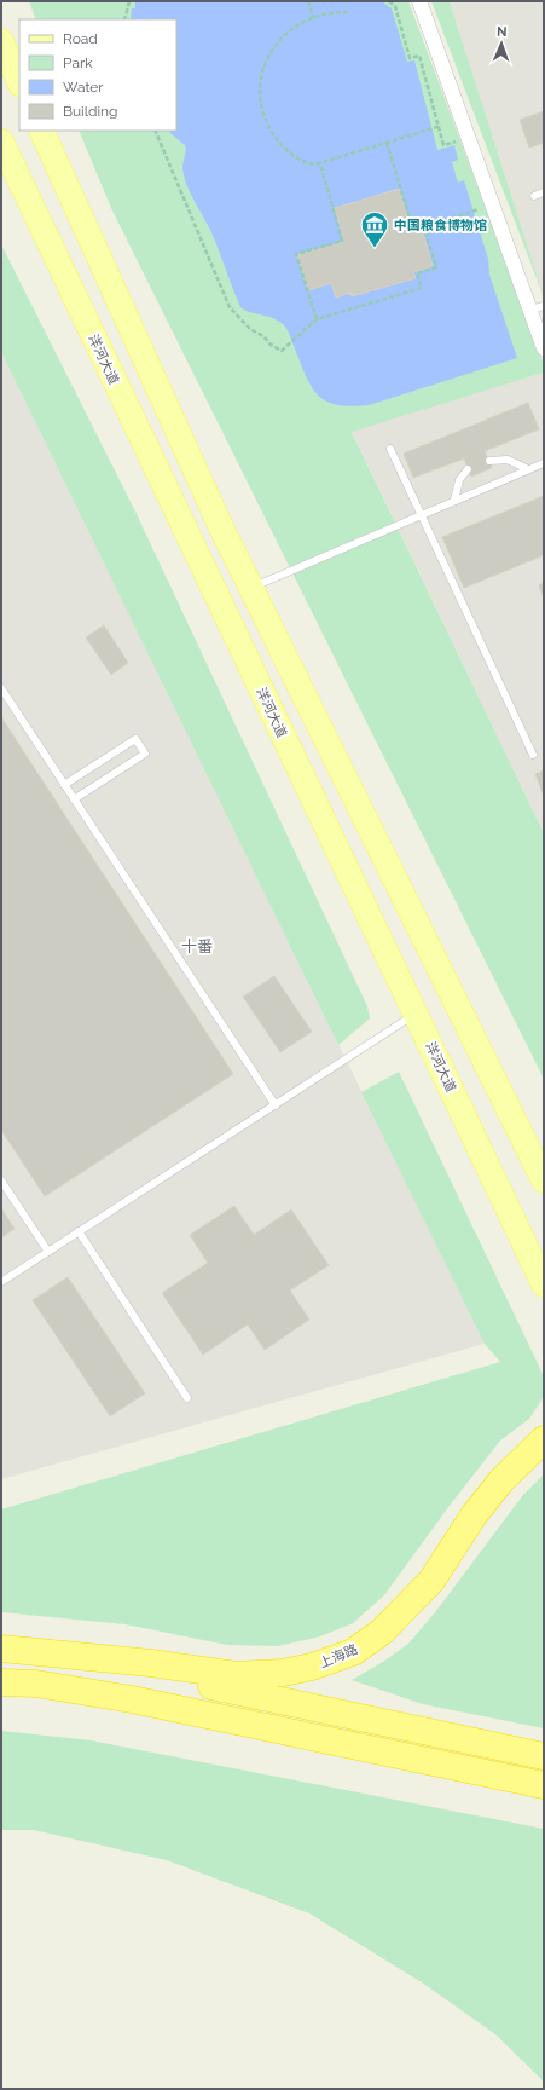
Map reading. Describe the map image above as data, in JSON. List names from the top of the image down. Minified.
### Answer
{"streets":{"highway":["上海路"],"main road":["洋河大道"]},"districts":["十番"],"places":{"museum":["中国粮食博物馆"]},"legend":["Road","Park","Water","Building"],"north":"top"}
